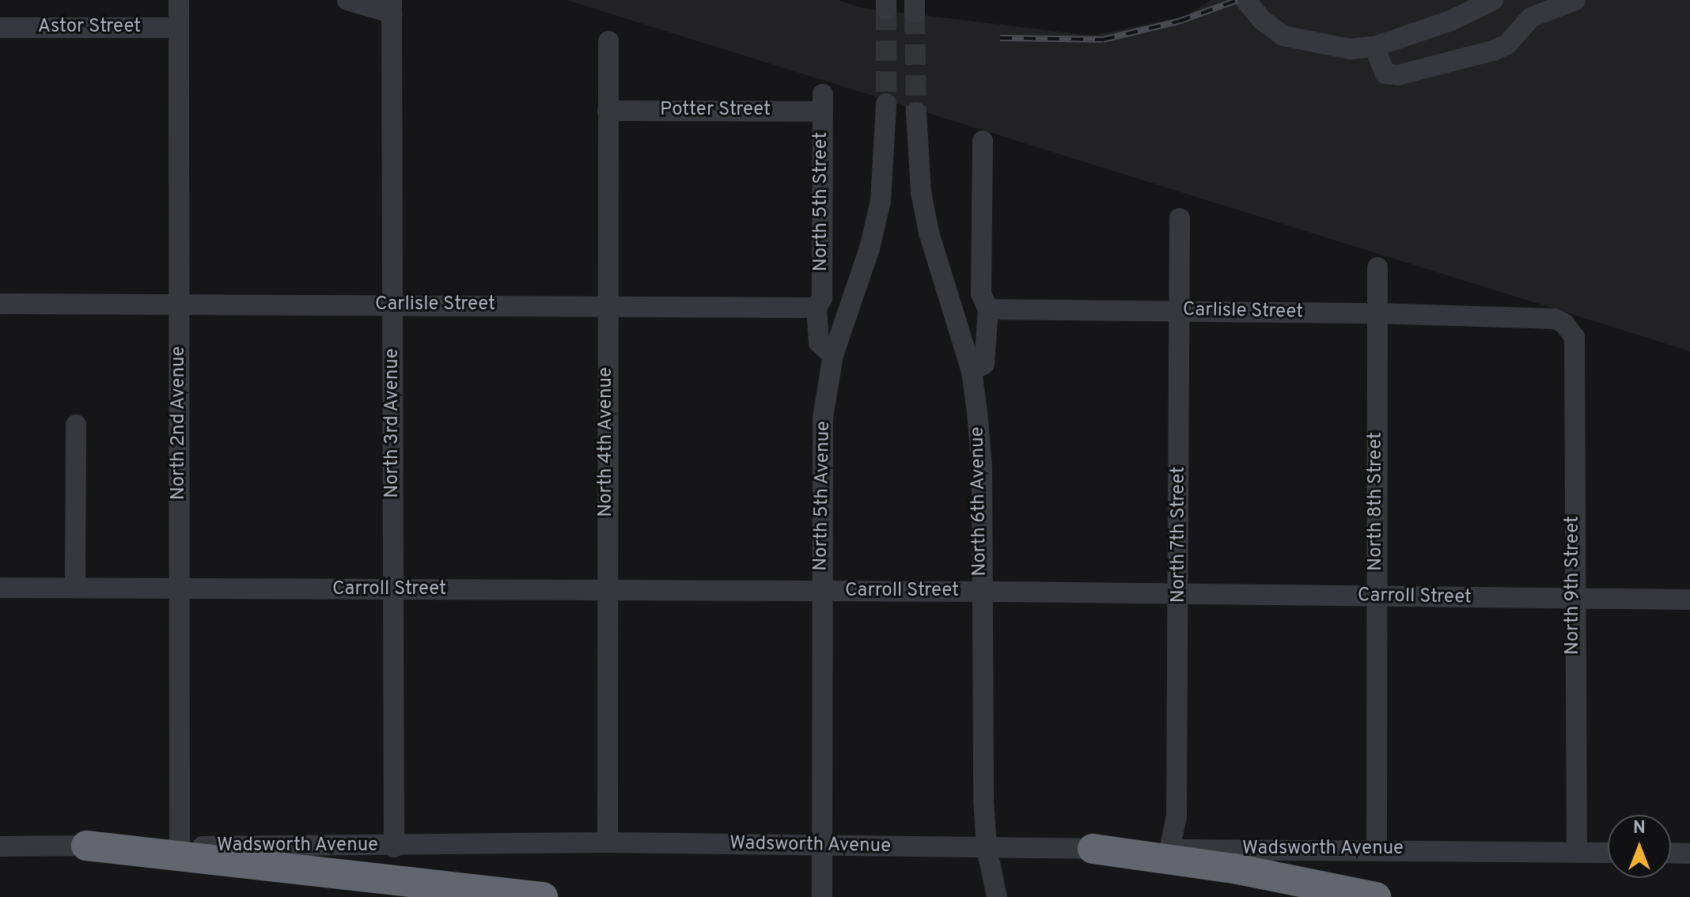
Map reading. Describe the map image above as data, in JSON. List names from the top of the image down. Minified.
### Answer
{"streets":{"street":["Astor Street","Potter Street","North 5th Street","Carlisle Street","North 2nd Avenue","North 3rd Avenue","North 4th Avenue","North 5th Avenue","North 6th Avenue","North 8th Street","North 7th Street","North 9th Street","Carroll Street","Wadsworth Avenue"]},"crossings":[["Astor Street","North 2nd Avenue"],["Potter Street","North 5th Street"],["Potter Street","North 4th Avenue"],["North 5th Street","Carlisle Street"],["Carlisle Street","North 2nd Avenue"],["Carlisle Street","North 3rd Avenue"],["Carlisle Street","North 4th Avenue"],["Carlisle Street","North 8th Street"],["Carlisle Street","North 7th Street"],["Carlisle Street","North 9th Street"],["North 2nd Avenue","Carroll Street"],["North 2nd Avenue","Wadsworth Avenue"],["North 3rd Avenue","Carroll Street"],["North 3rd Avenue","Wadsworth Avenue"],["North 4th Avenue","Carroll Street"],["North 4th Avenue","Wadsworth Avenue"],["North 5th Avenue","Carroll Street"],["North 5th Avenue","Wadsworth Avenue"],["North 6th Avenue","Carroll Street"],["North 6th Avenue","Wadsworth Avenue"],["North 8th Street","Carroll Street"],["North 8th Street","Wadsworth Avenue"],["North 7th Street","Carroll Street"],["North 7th Street","Wadsworth Avenue"],["North 9th Street","Carroll Street"],["North 9th Street","Wadsworth Avenue"]],"north":"top"}
